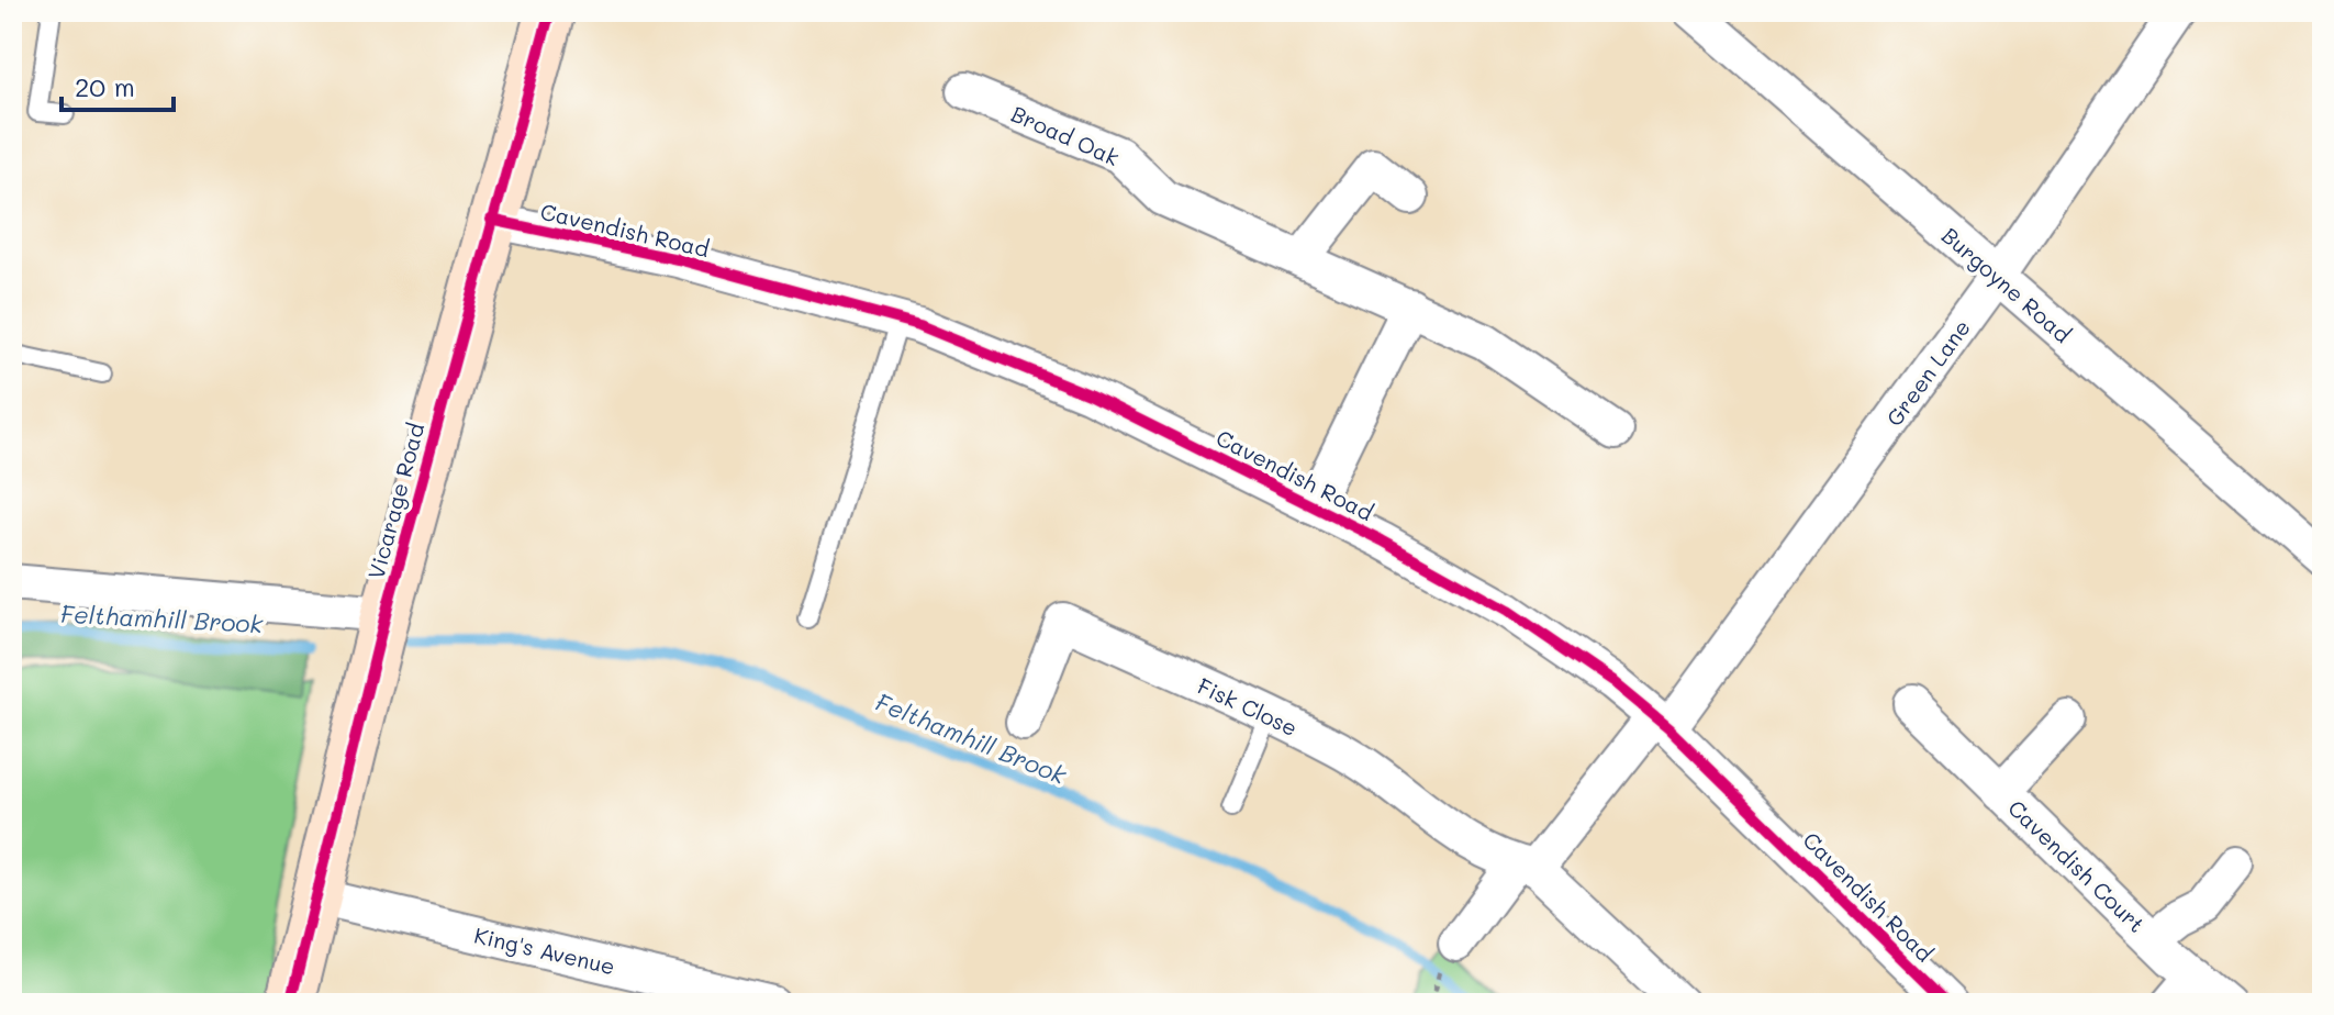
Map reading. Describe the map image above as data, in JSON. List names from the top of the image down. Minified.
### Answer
{"streets":{"street":["Broad Oak","Cavendish Road","Burgoyne Road","Green Lane","Vicarage Road","Fisk Close","Cavendish Court","King's Avenue"]},"crossings":[["Cavendish Road","Green Lane"],["Cavendish Road","Vicarage Road"],["Burgoyne Road","Green Lane"],["Green Lane","Fisk Close"],["Vicarage Road","King's Avenue"]],"water":["Felthamhill Brook"],"scale_bar":"20 m"}
